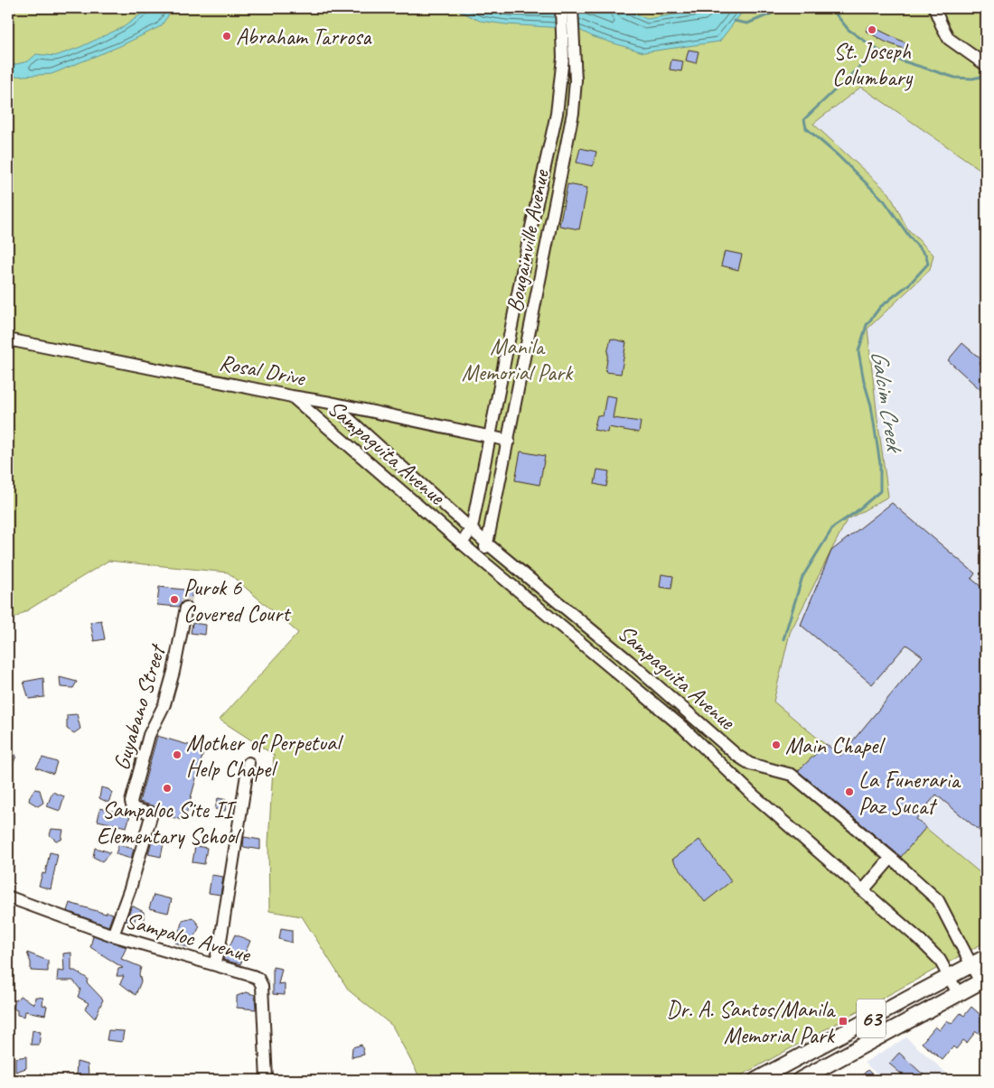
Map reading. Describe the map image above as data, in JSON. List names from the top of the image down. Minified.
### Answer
{"streets":{"main road":["63"],"street":["Bougainville Avenue","Rosal Drive","Sampaguita Avenue","Guyabano Street","Sampaloc Avenue"]},"crossings":[["Bougainville Avenue","Rosal Drive"],["Bougainville Avenue","Sampaguita Avenue"],["Rosal Drive","Sampaguita Avenue"],["Sampaguita Avenue","63"],["Guyabano Street","Sampaloc Avenue"]],"water":["Galcim Creek"],"parks":["Manila Memorial Park"],"places":{"other":["St. Joseph Columbary","Abraham Tarrosa","Purok 6 Covered Court","Main Chapel","Mother of Perpetual Help Chapel","Sampaloc Site II Elementary School","La Funeraria Paz Sucat"],"transit":["Dr. A. Santos/Manila Memorial Park"]}}
